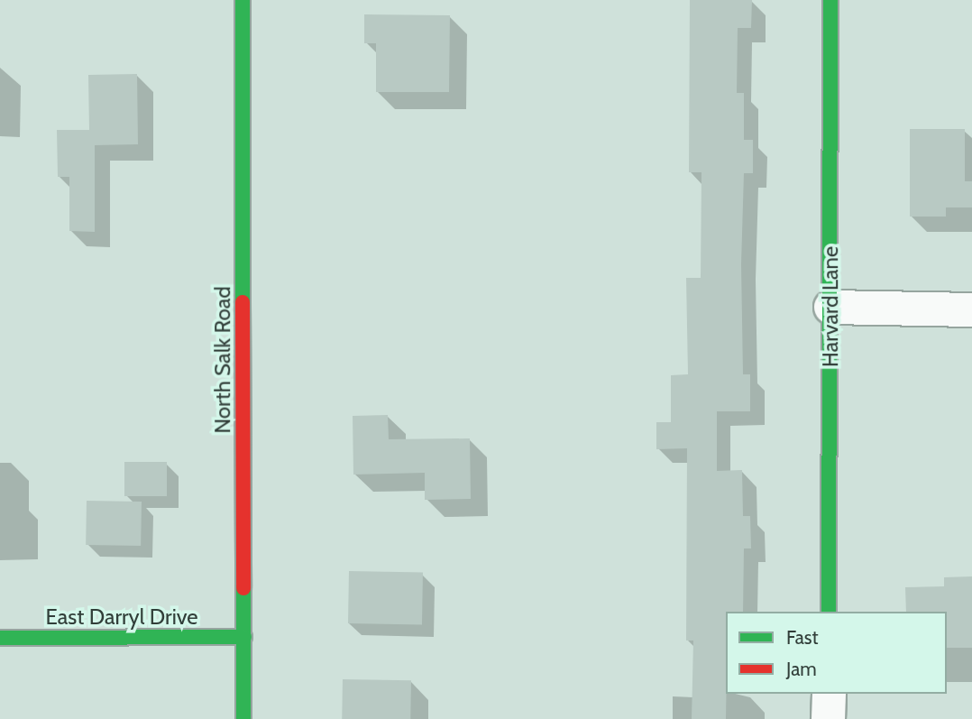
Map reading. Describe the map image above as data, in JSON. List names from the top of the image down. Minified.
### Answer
{"streets":{"street":["Harvard Lane","North Salk Road","East Darryl Drive"]},"crossings":[["North Salk Road","East Darryl Drive"]],"legend":["Fast","Jam"]}
